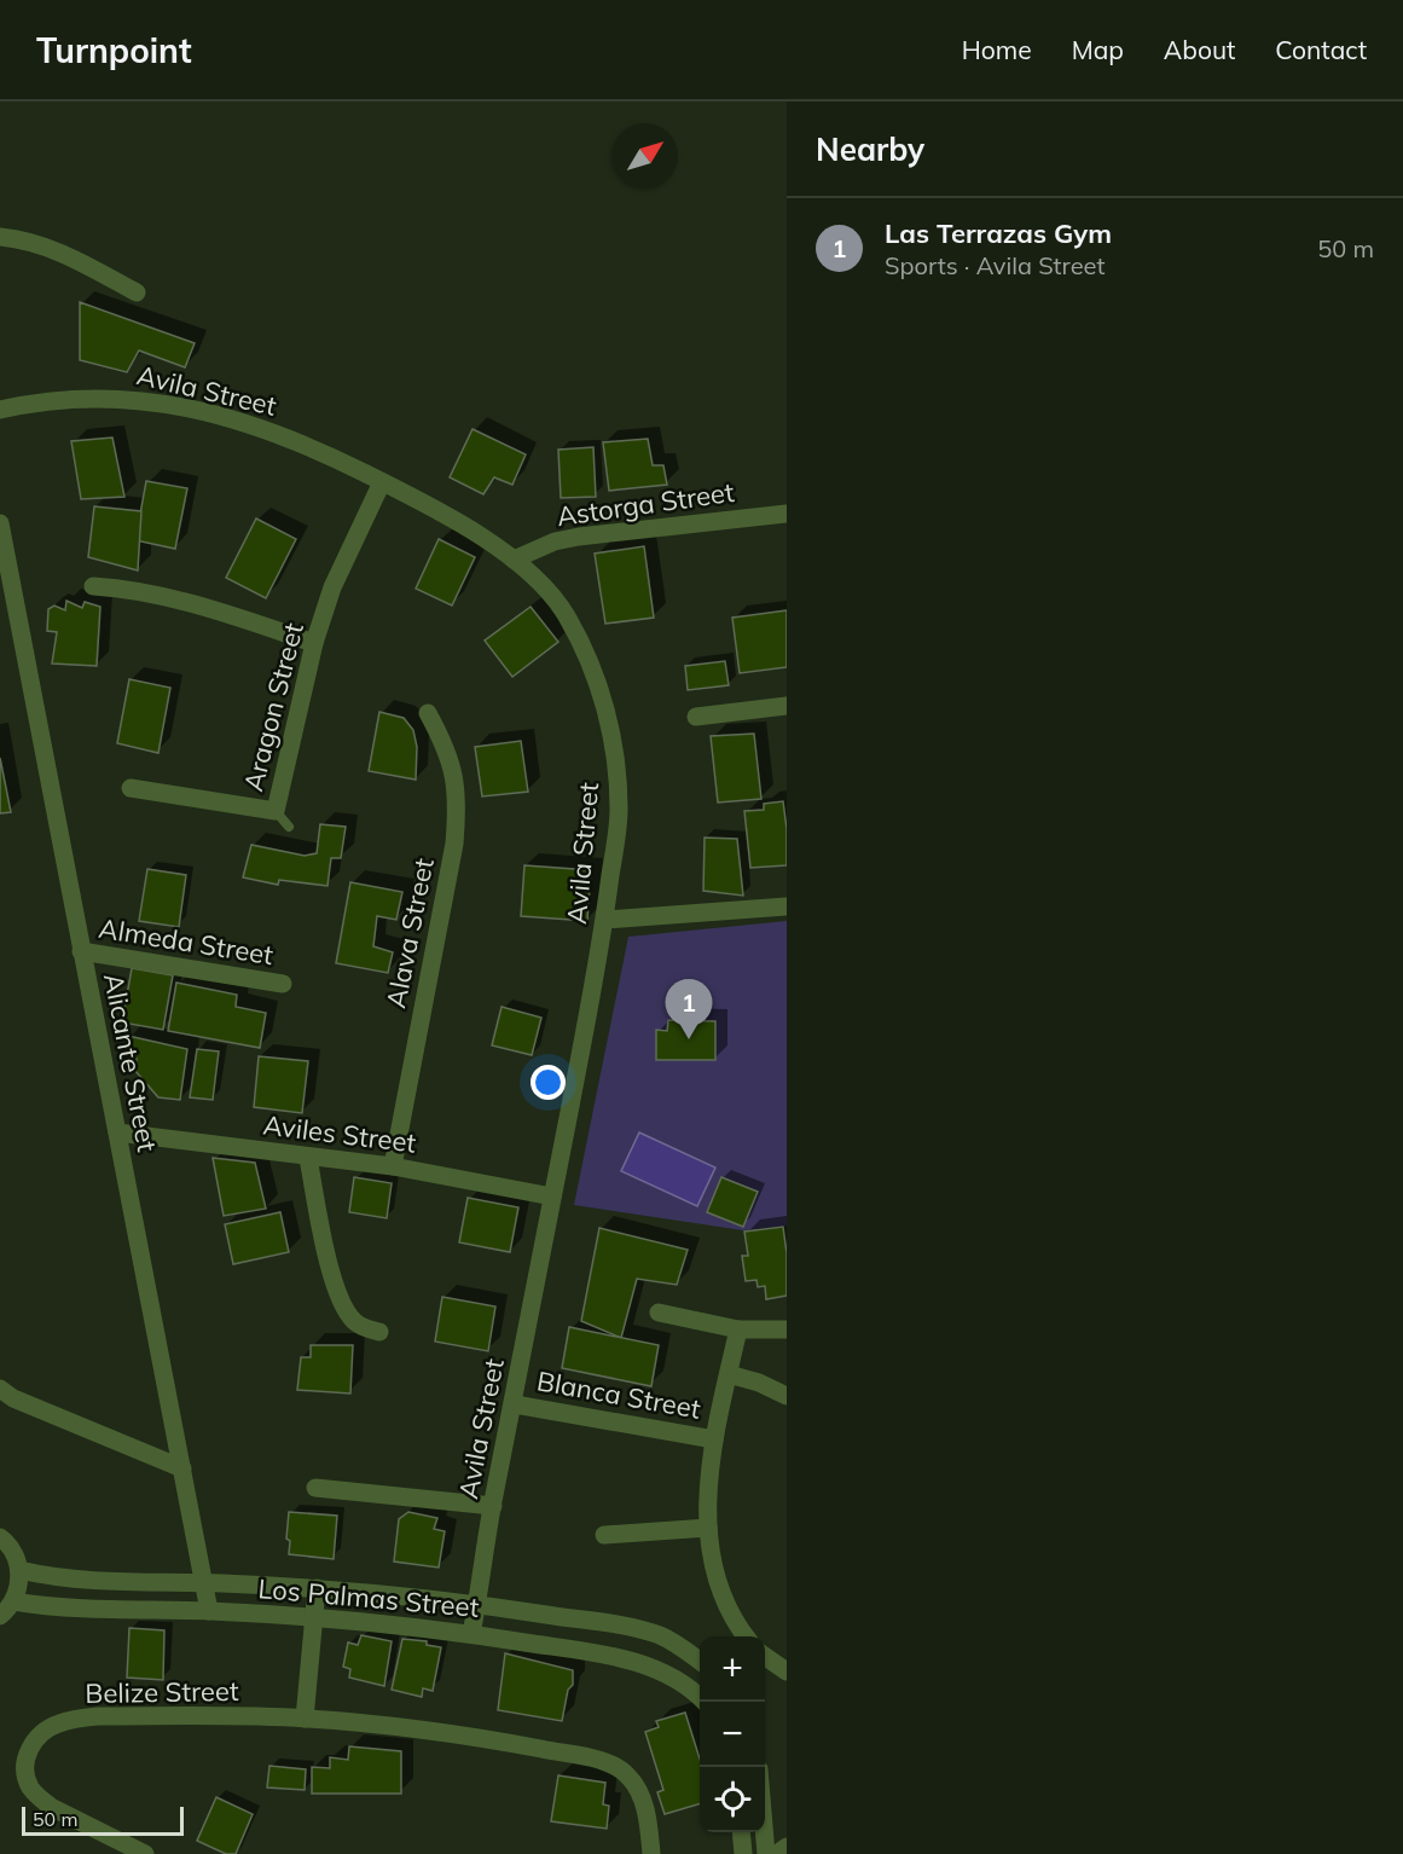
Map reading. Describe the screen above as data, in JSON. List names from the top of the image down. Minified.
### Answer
{"streets":{"street":["Avila Street","Astorga Street","Aragon Street","Alava Street","Almeda Street","Alicante Street","Aviles Street","Blanca Street","Los Palmas Street","Belize Street"]},"crossings":[["Avila Street","Astorga Street"],["Avila Street","Aragon Street"],["Avila Street","Aviles Street"],["Avila Street","Blanca Street"],["Avila Street","Los Palmas Street"],["Alava Street","Aviles Street"],["Almeda Street","Alicante Street"],["Alicante Street","Aviles Street"],["Alicante Street","Los Palmas Street"]],"scale_bar":"50 m","north":"top right","page":{"header":"Turnpoint","nav":["Home","Map","About","Contact"],"heading":"Nearby","list":[{"mark":"1","name":"Las Terrazas Gym","note":"Sports · Avila Street","value":"50 m"}],"pins":"1","map_buttons":["+","−"],"scale":"50 m"}}
